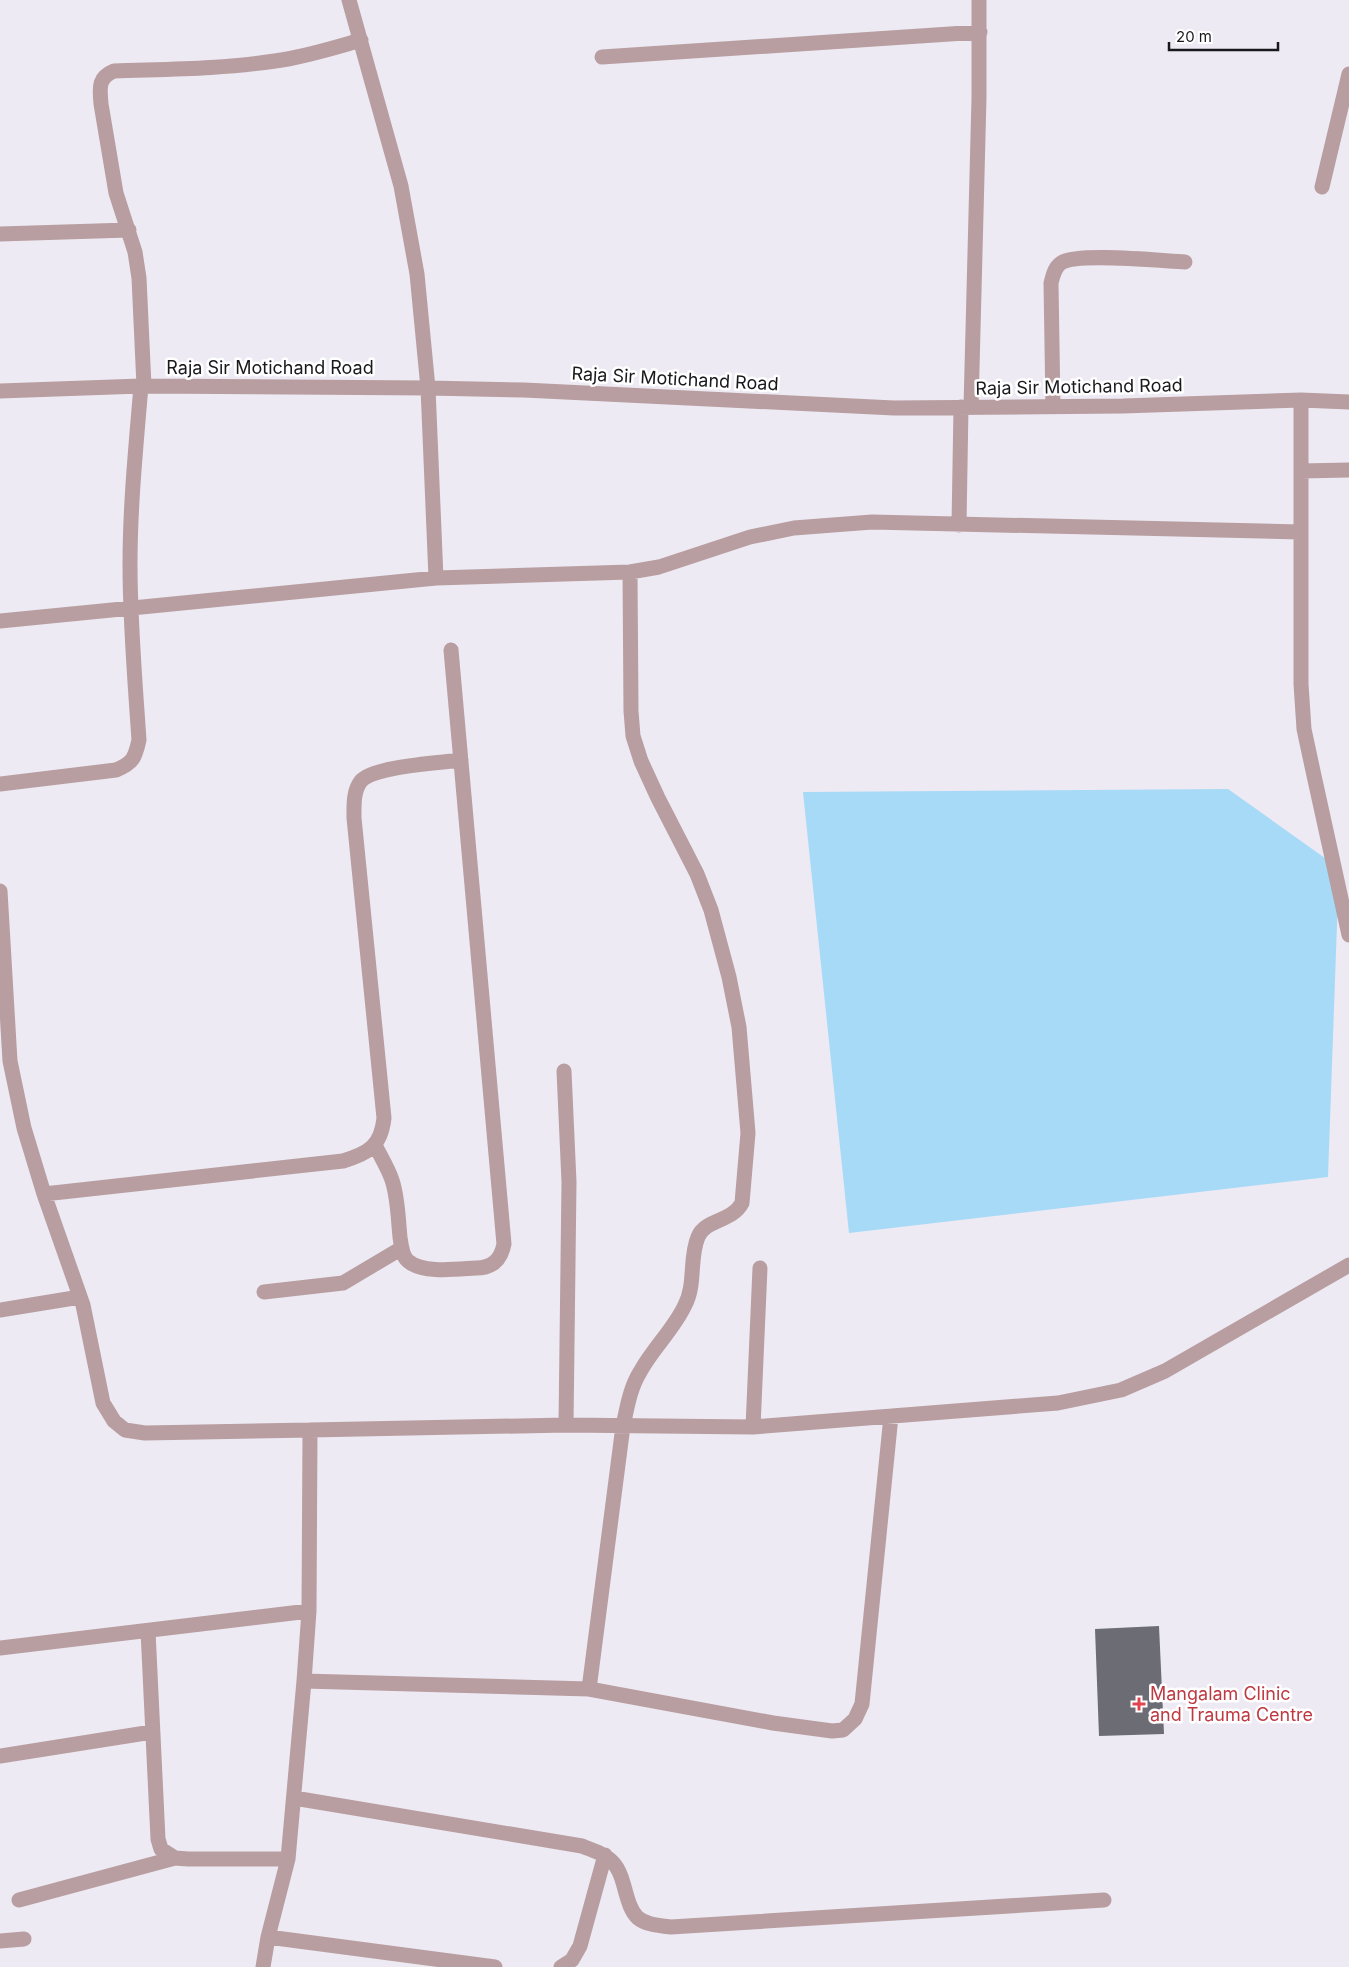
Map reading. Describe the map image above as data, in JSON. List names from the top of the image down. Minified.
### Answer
{"streets":{"street":["Raja Sir Motichand Road"]},"places":{"health":["Mangalam Clinic and Trauma Centre"]},"scale_bar":"20 m"}
